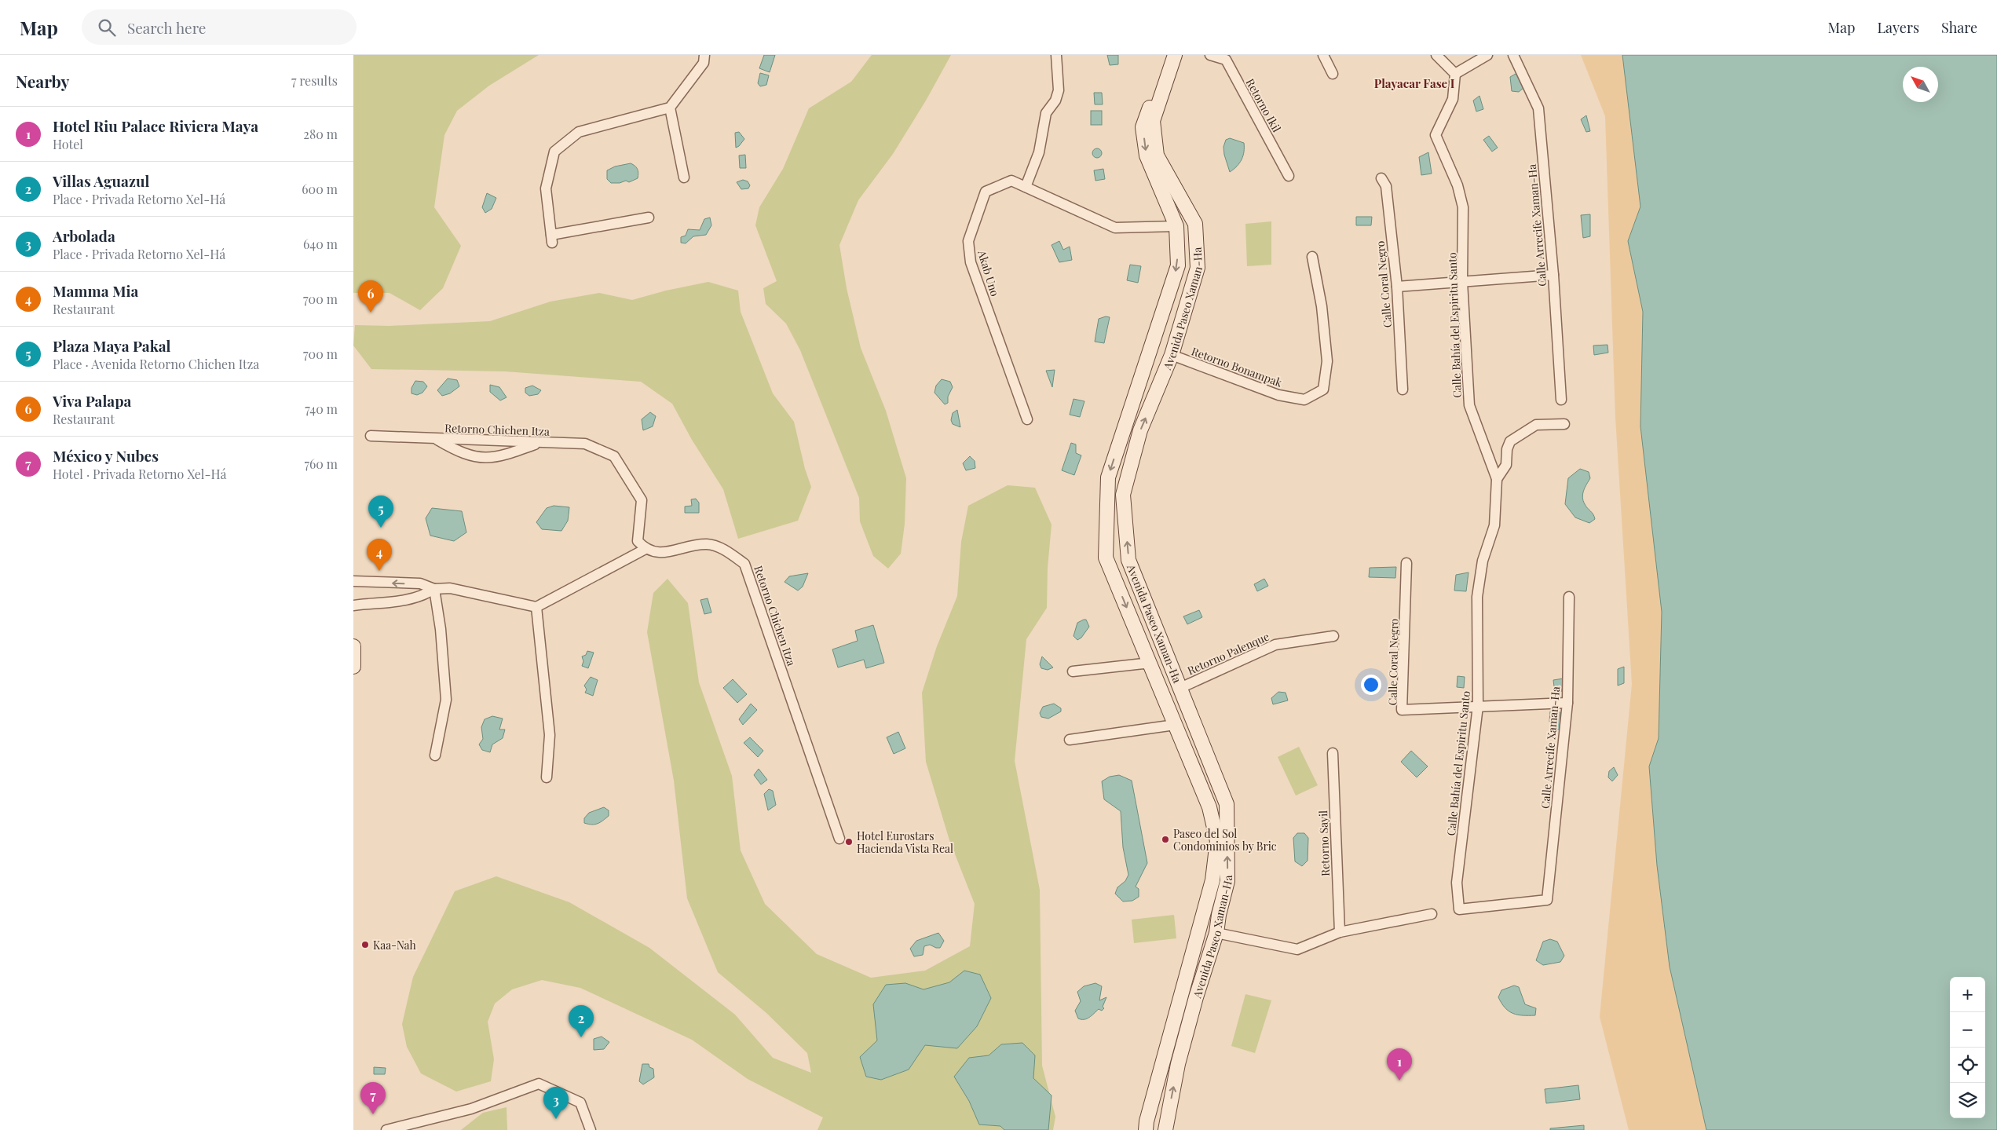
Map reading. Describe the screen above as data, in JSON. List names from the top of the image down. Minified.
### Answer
{"streets":{"main road":["Avenida Paseo Xaman-Ha"],"street":["Retorno Ikil","Calle Arrecife Xaman-Ha","Akab Uno","Calle Coral Negro","Calle Bahía del Espiritu Santo","Retorno Bonampak","Retorno Chichen Itza","Retorno Palenque","Retorno Sayil"]},"crossings":[["Calle Arrecife Xaman-Ha","Calle Bahía del Espiritu Santo"],["Akab Uno","Avenida Paseo Xaman-Ha"],["Calle Coral Negro","Calle Bahía del Espiritu Santo"],["Avenida Paseo Xaman-Ha","Retorno Bonampak"],["Avenida Paseo Xaman-Ha","Retorno Palenque"]],"districts":["Playacar Fase I"],"places":["Paseo del Sol Condominios by Bric","Hotel Eurostars Hacienda Vista Real","Kaa-Nah"],"north":"top left","page":{"header":"Map","search":"Search here","nav":["Map","Layers","Share"],"heading":["Nearby","7 results"],"list":[{"mark":"1","name":"Hotel Riu Palace Riviera Maya","note":"Hotel","value":"280 m"},{"mark":"2","name":"Villas Aguazul","note":"Place · Privada Retorno Xel-Há","value":"600 m"},{"mark":"3","name":"Arbolada","note":"Place · Privada Retorno Xel-Há","value":"640 m"},{"mark":"4","name":"Mamma Mia","note":"Restaurant","value":"700 m"},{"mark":"5","name":"Plaza Maya Pakal","note":"Place · Avenida Retorno Chichen Itza","value":"700 m"},{"mark":"6","name":"Viva Palapa","note":"Restaurant","value":"740 m"},{"mark":"7","name":"México y Nubes","note":"Hotel · Privada Retorno Xel-Há","value":"760 m"}],"pins":["6","5","4","2","1","7","3"],"map_buttons":["+","−"]}}
